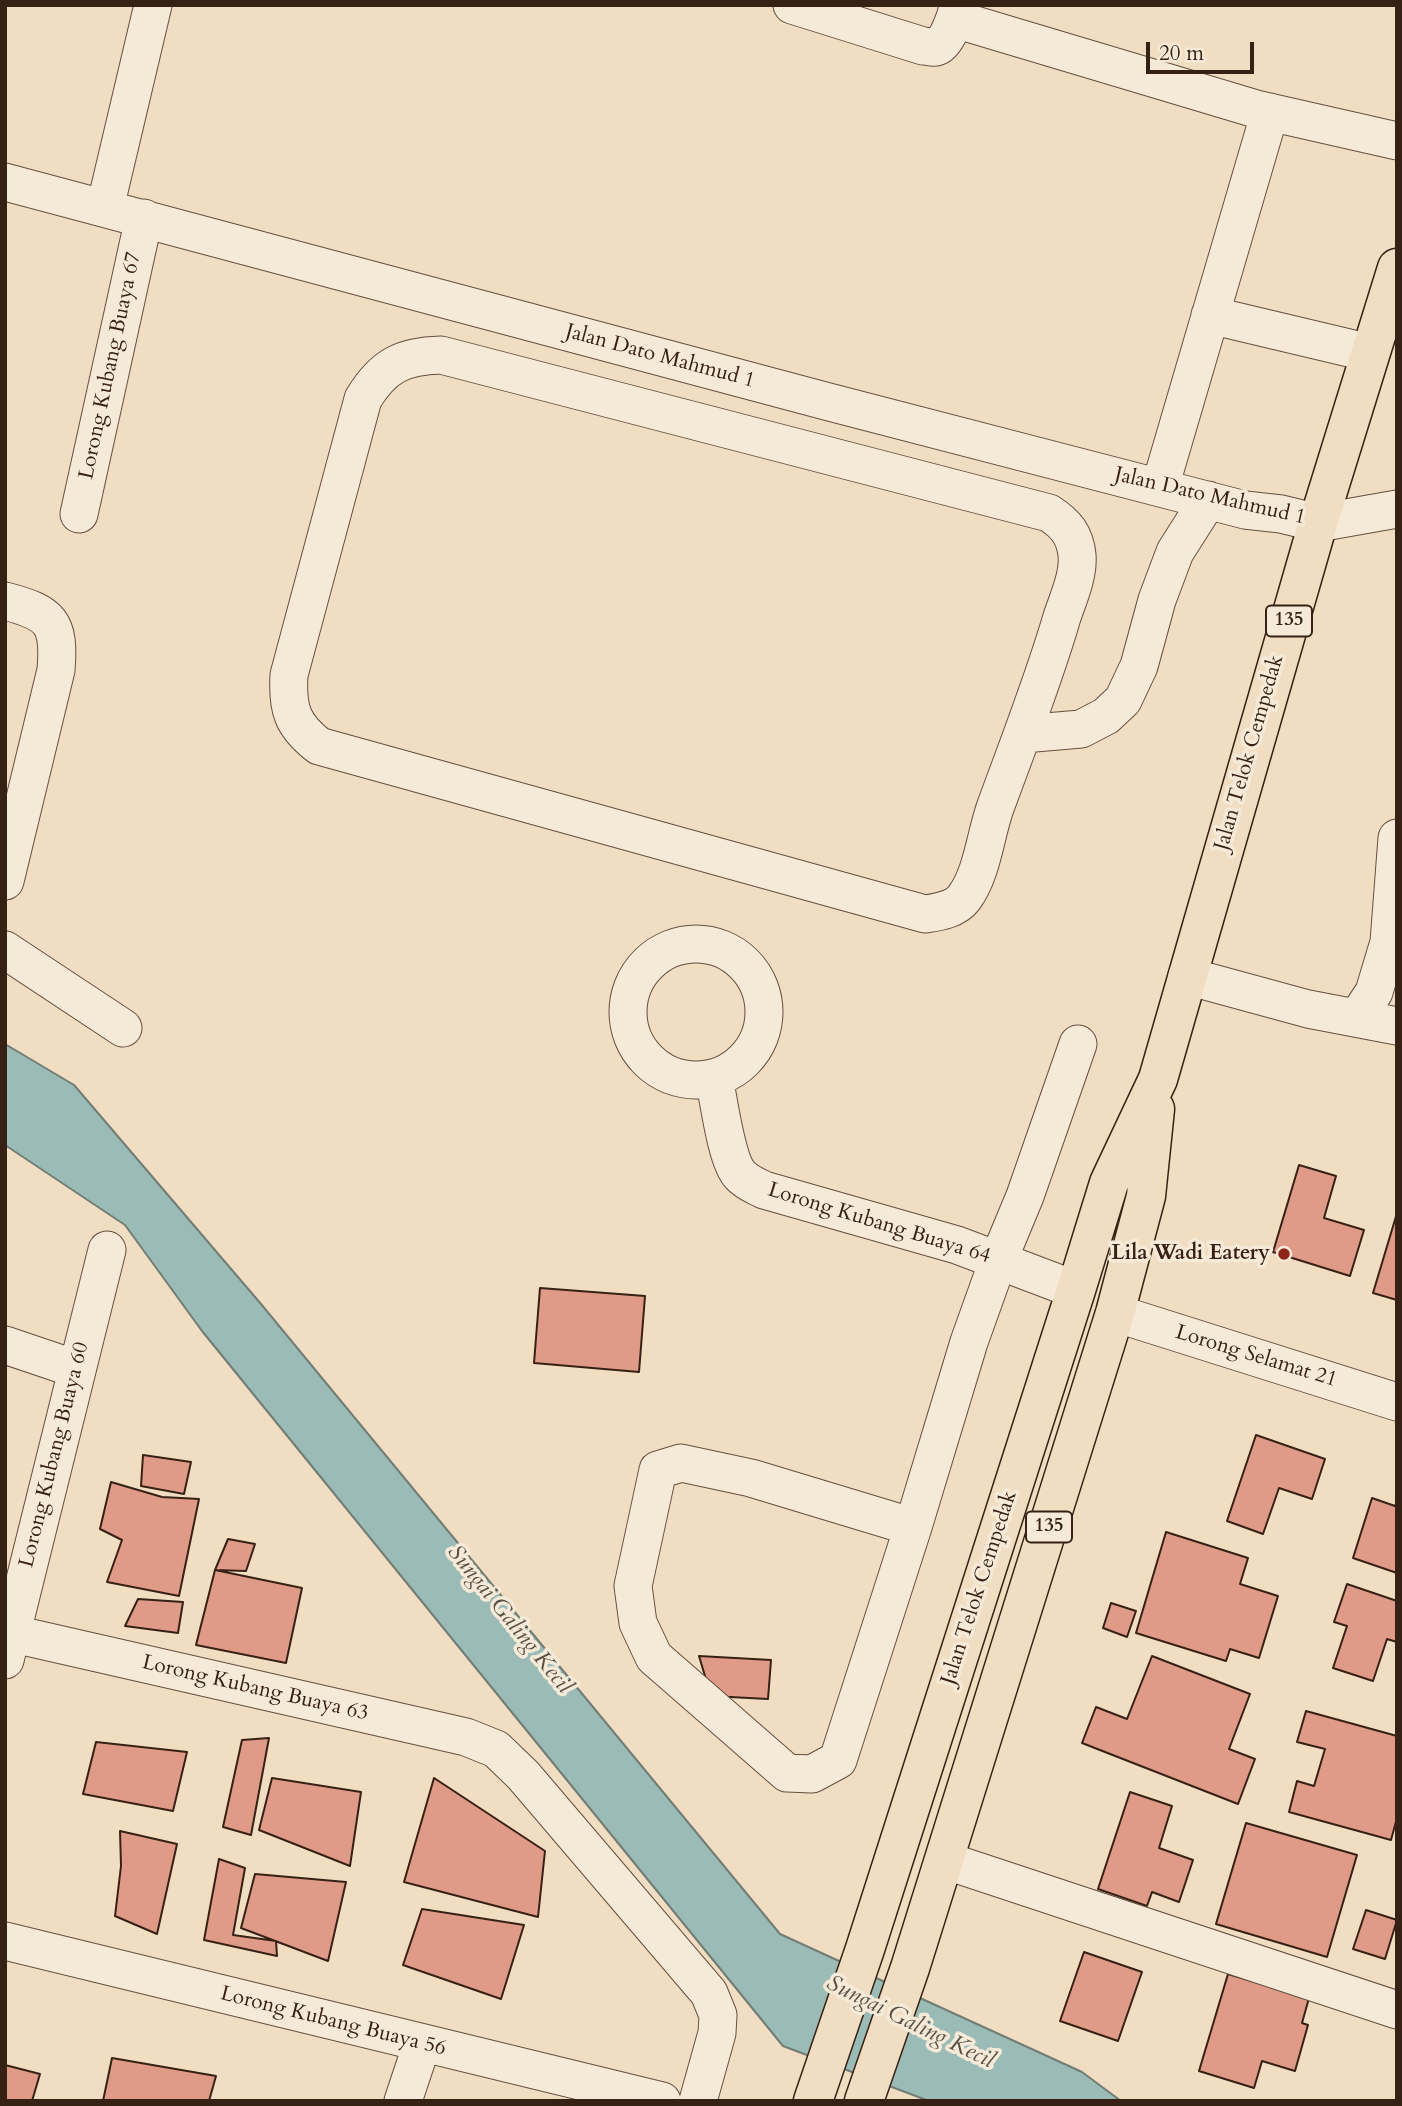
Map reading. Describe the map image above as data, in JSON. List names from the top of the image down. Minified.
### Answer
{"streets":{"main road":["135","Jalan Telok Cempedak"],"street":["Jalan Dato Mahmud 1","Lorong Kubang Buaya 67","Lorong Kubang Buaya 64","Lorong Selamat 21","Lorong Kubang Buaya 60","Lorong Kubang Buaya 63","Lorong Kubang Buaya 56"]},"crossings":[["Jalan Dato Mahmud 1","Lorong Kubang Buaya 67"],["Jalan Dato Mahmud 1","Jalan Telok Cempedak"],["Jalan Telok Cempedak","Lorong Kubang Buaya 64"],["Jalan Telok Cempedak","Lorong Selamat 21"],["Lorong Kubang Buaya 60","Lorong Kubang Buaya 63"]],"water":["Sungai Galing Kecil"],"places":["Lila Wadi Eatery"],"scale_bar":"20 m"}
